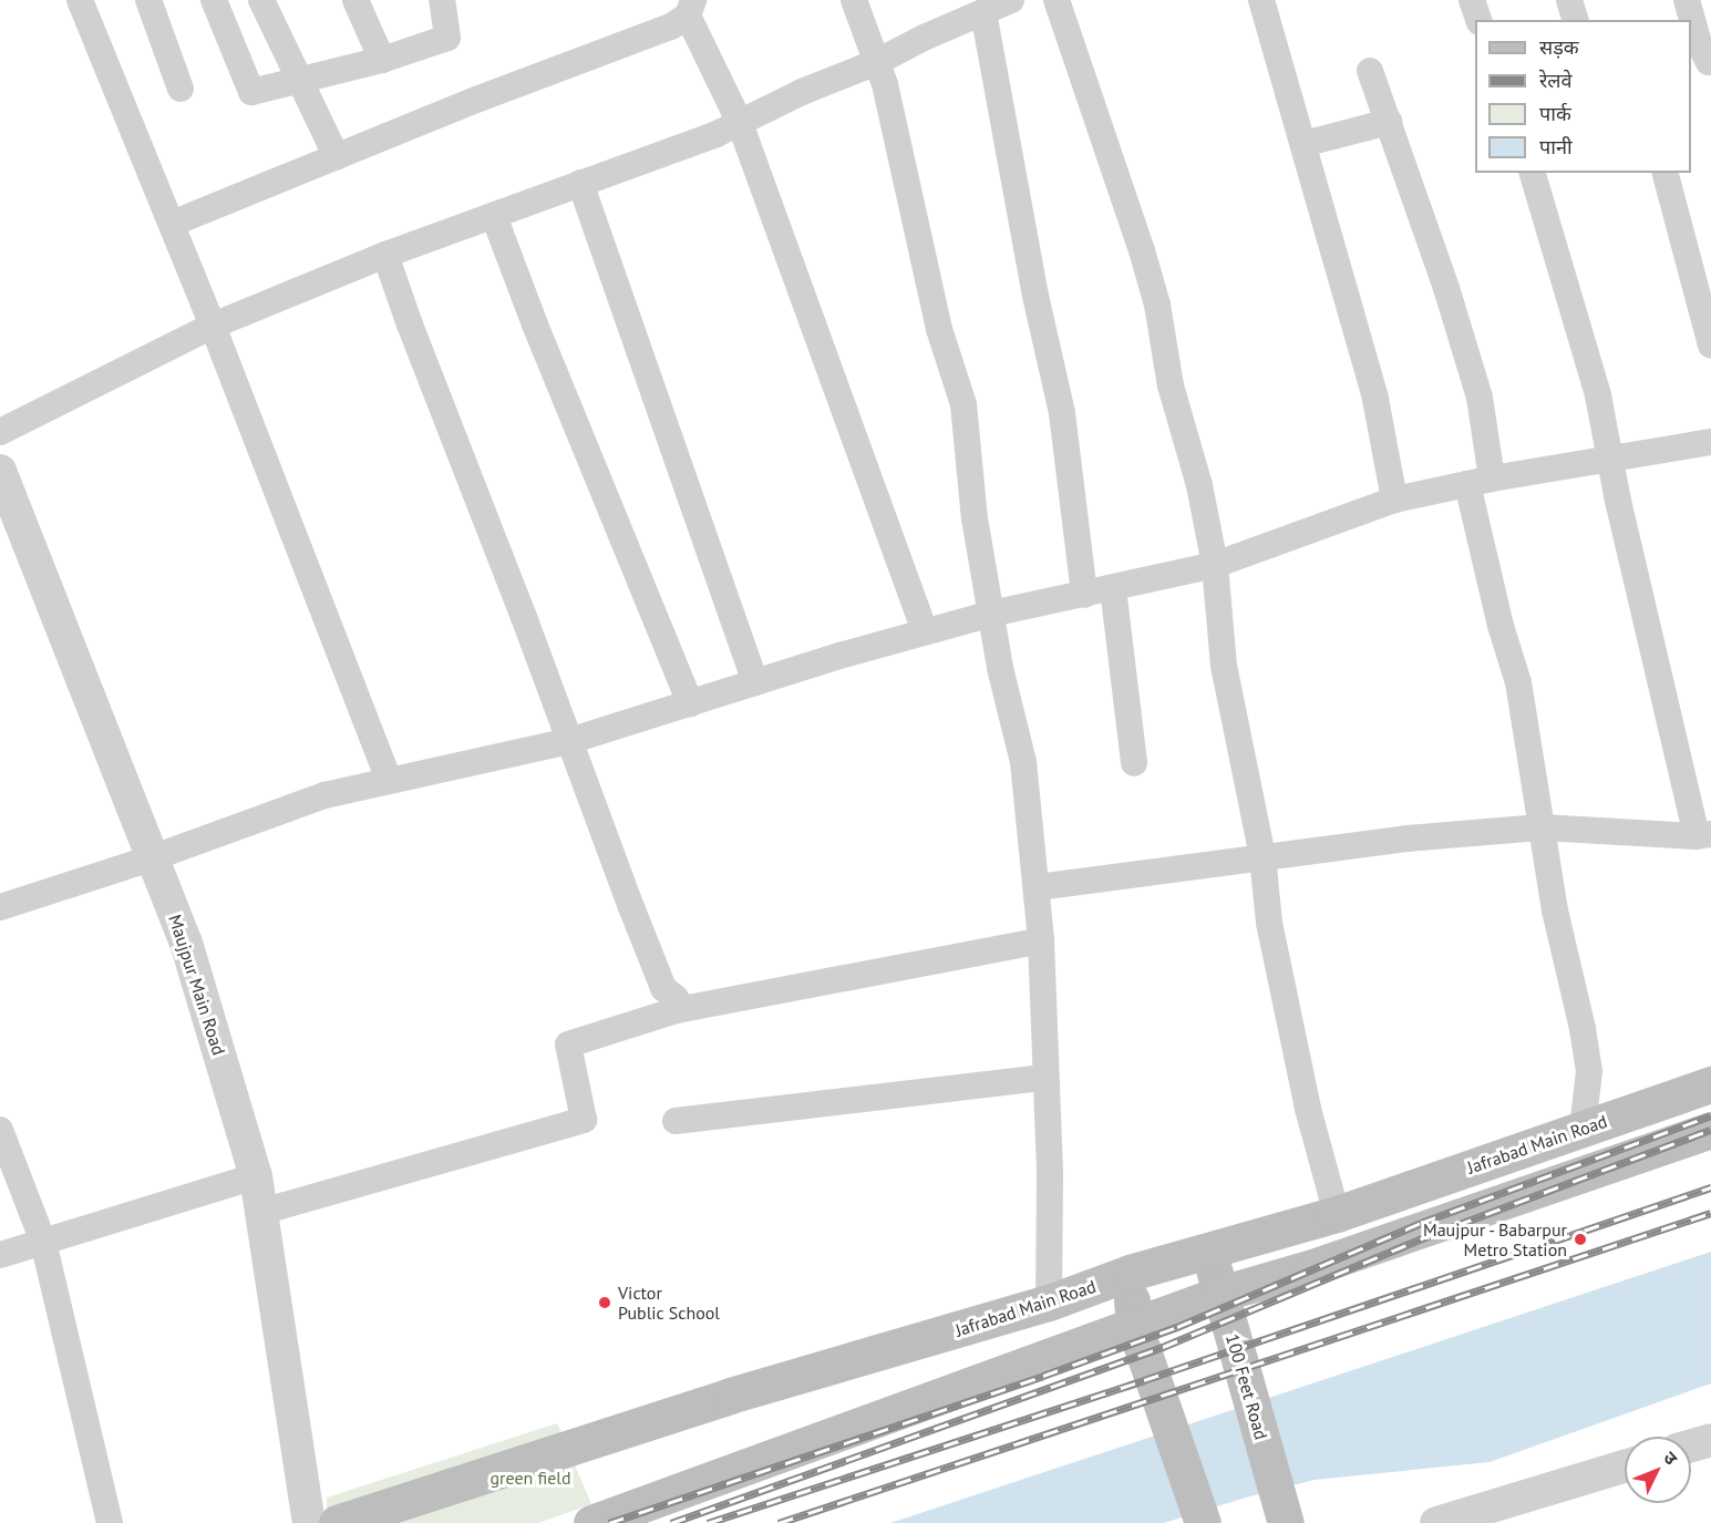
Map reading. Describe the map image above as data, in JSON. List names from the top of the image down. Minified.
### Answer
{"streets":{"main road":["Jafrabad Main Road","100 Feet Road"],"street":["Maujpur Main Road"]},"crossings":[["Jafrabad Main Road","100 Feet Road"]],"parks":["green field"],"places":["Maujpur - Babarpur Metro Station","Victor Public School"],"legend":["सड़क","रेलवे","पार्क","पानी"],"north":"top right"}
